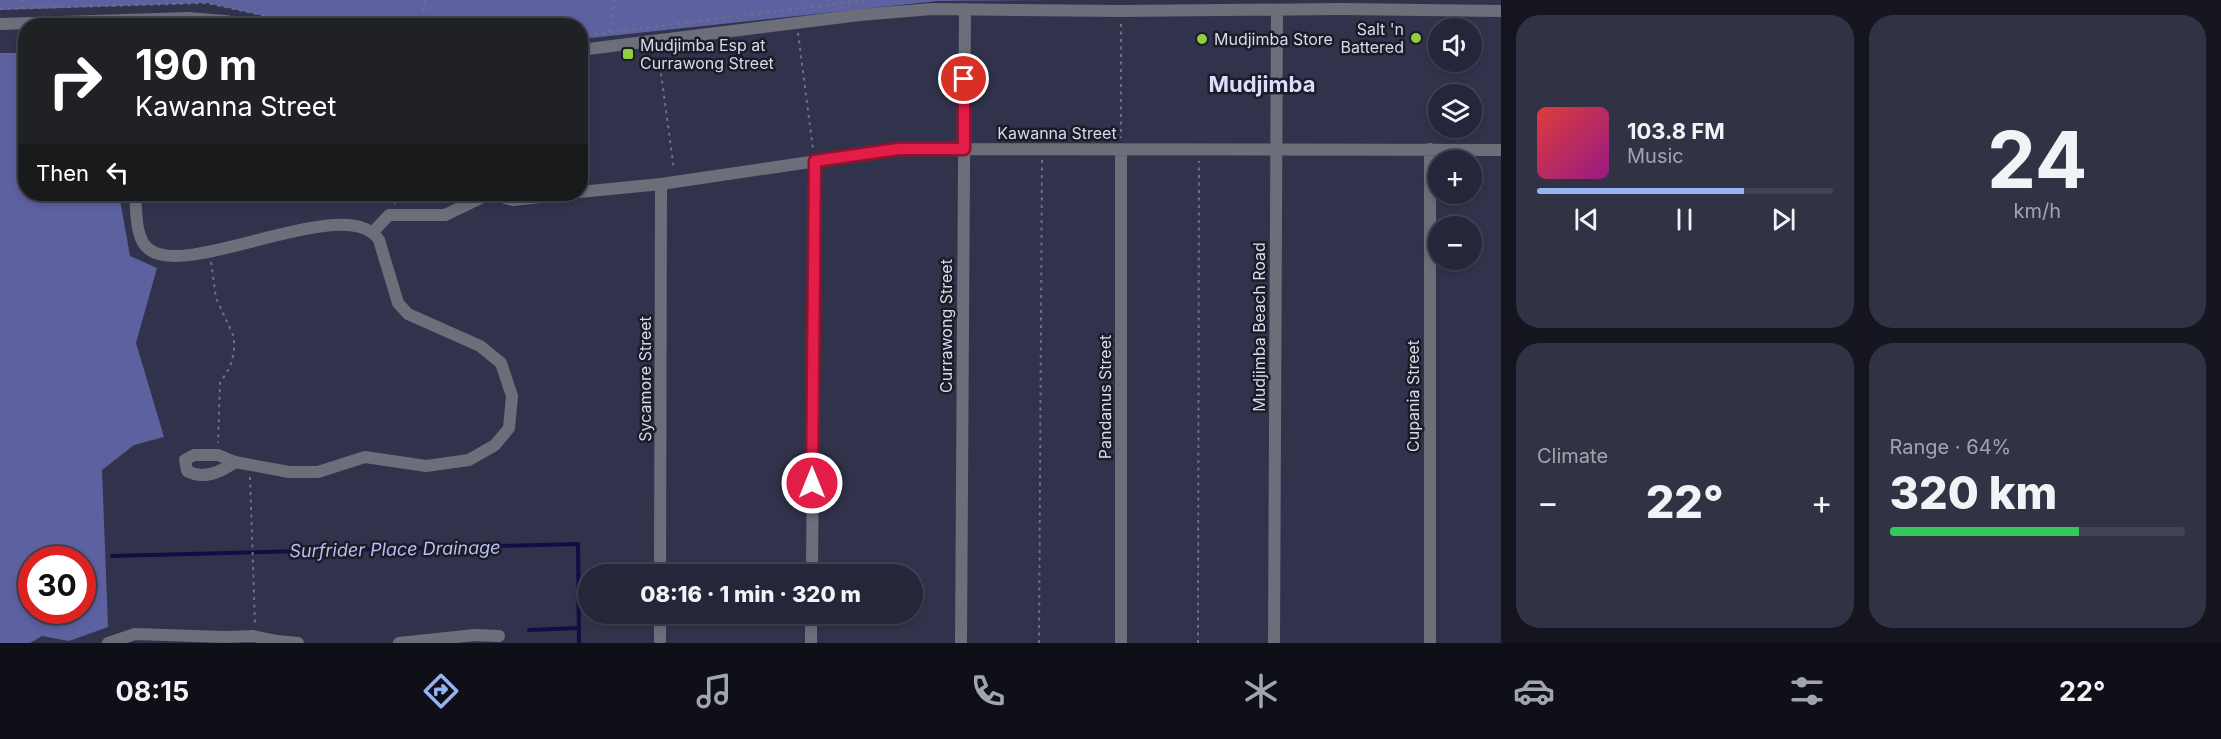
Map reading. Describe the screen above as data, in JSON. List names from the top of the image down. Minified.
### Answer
{"streets":{"street":["Kawanna Street","Currawong Street","Mudjimba Beach Road","Sycamore Street","Cupania Street","Pandanus Street"]},"crossings":[["Kawanna Street","Currawong Street"],["Kawanna Street","Mudjimba Beach Road"],["Kawanna Street","Sycamore Street"],["Kawanna Street","Cupania Street"],["Kawanna Street","Pandanus Street"]],"districts":["Mudjimba"],"water":["Surfrider Place Drainage"],"places":{"other":["Salt 'n Battered","Mudjimba Store"],"transit":["Mudjimba Esp at Currawong Street"]},"page":{"tile":[["24","km/h"],"Climate",["Range · 64%","320 km"]],"map_buttons":["+","−"],"turn":["190 m","Kawanna Street"],"song":["103.8 FM","Music"],"then":"Then","heat":["−","22°","+"],"limit":"30","trip":"08:16 · 1 min · 320 m","tabs":["08:15","22°"]}}
